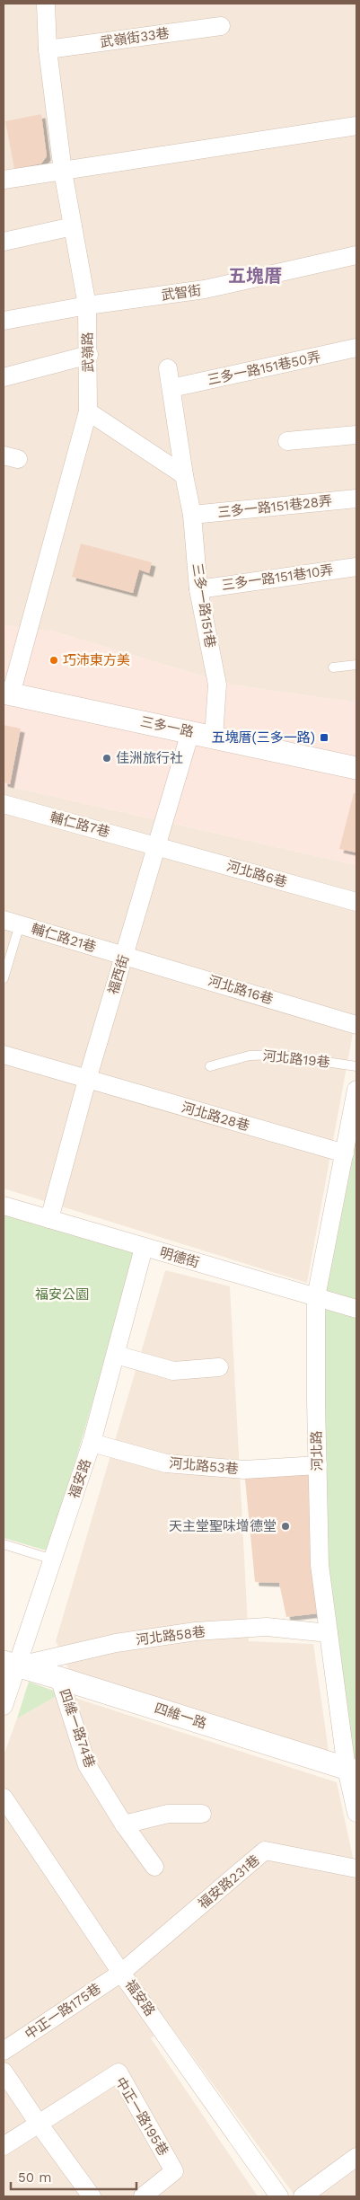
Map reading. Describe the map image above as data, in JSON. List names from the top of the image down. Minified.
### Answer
{"streets":{"street":["武嶺街33巷","武智街","武嶺路","三多一路151巷50弄","三多一路151巷28弄","三多一路151巷10弄","三多一路151巷","三多一路","輔仁路7巷","河北路6巷","輔仁路21巷","福西街","河北路16巷","河北路28巷","明德街","河北路","河北路53巷","福安路","河北路58巷","四維一路","四維一路74巷","福安路231巷","中正一路175巷","中正一路195巷"],"lane":["河北路19巷"]},"crossings":[["武嶺街33巷","武嶺路"],["武智街","武嶺路"],["武嶺路","三多一路"],["三多一路151巷50弄","三多一路151巷"],["三多一路151巷28弄","三多一路151巷"],["三多一路151巷10弄","三多一路151巷"],["三多一路151巷","三多一路"],["三多一路","福西街"],["輔仁路7巷","河北路6巷"],["輔仁路7巷","福西街"],["河北路6巷","福西街"],["輔仁路21巷","福西街"],["輔仁路21巷","河北路16巷"],["福西街","河北路16巷"],["福西街","河北路28巷"],["福西街","明德街"],["河北路28巷","河北路"],["明德街","河北路"],["明德街","福安路"],["河北路","河北路53巷"],["河北路","河北路58巷"],["河北路","四維一路"],["河北路53巷","福安路"],["福安路","河北路58巷"],["福安路","四維一路"],["福安路","福安路231巷"],["福安路","中正一路175巷"],["河北路58巷","四維一路"],["四維一路","四維一路74巷"],["福安路231巷","中正一路175巷"]],"districts":["五塊厝"],"parks":["福安公園"],"places":{"other":["巧沛東方美","佳洲旅行社","天主堂聖味增德堂"],"transit":["五塊厝(三多一路)"]},"scale_bar":"50 m"}
